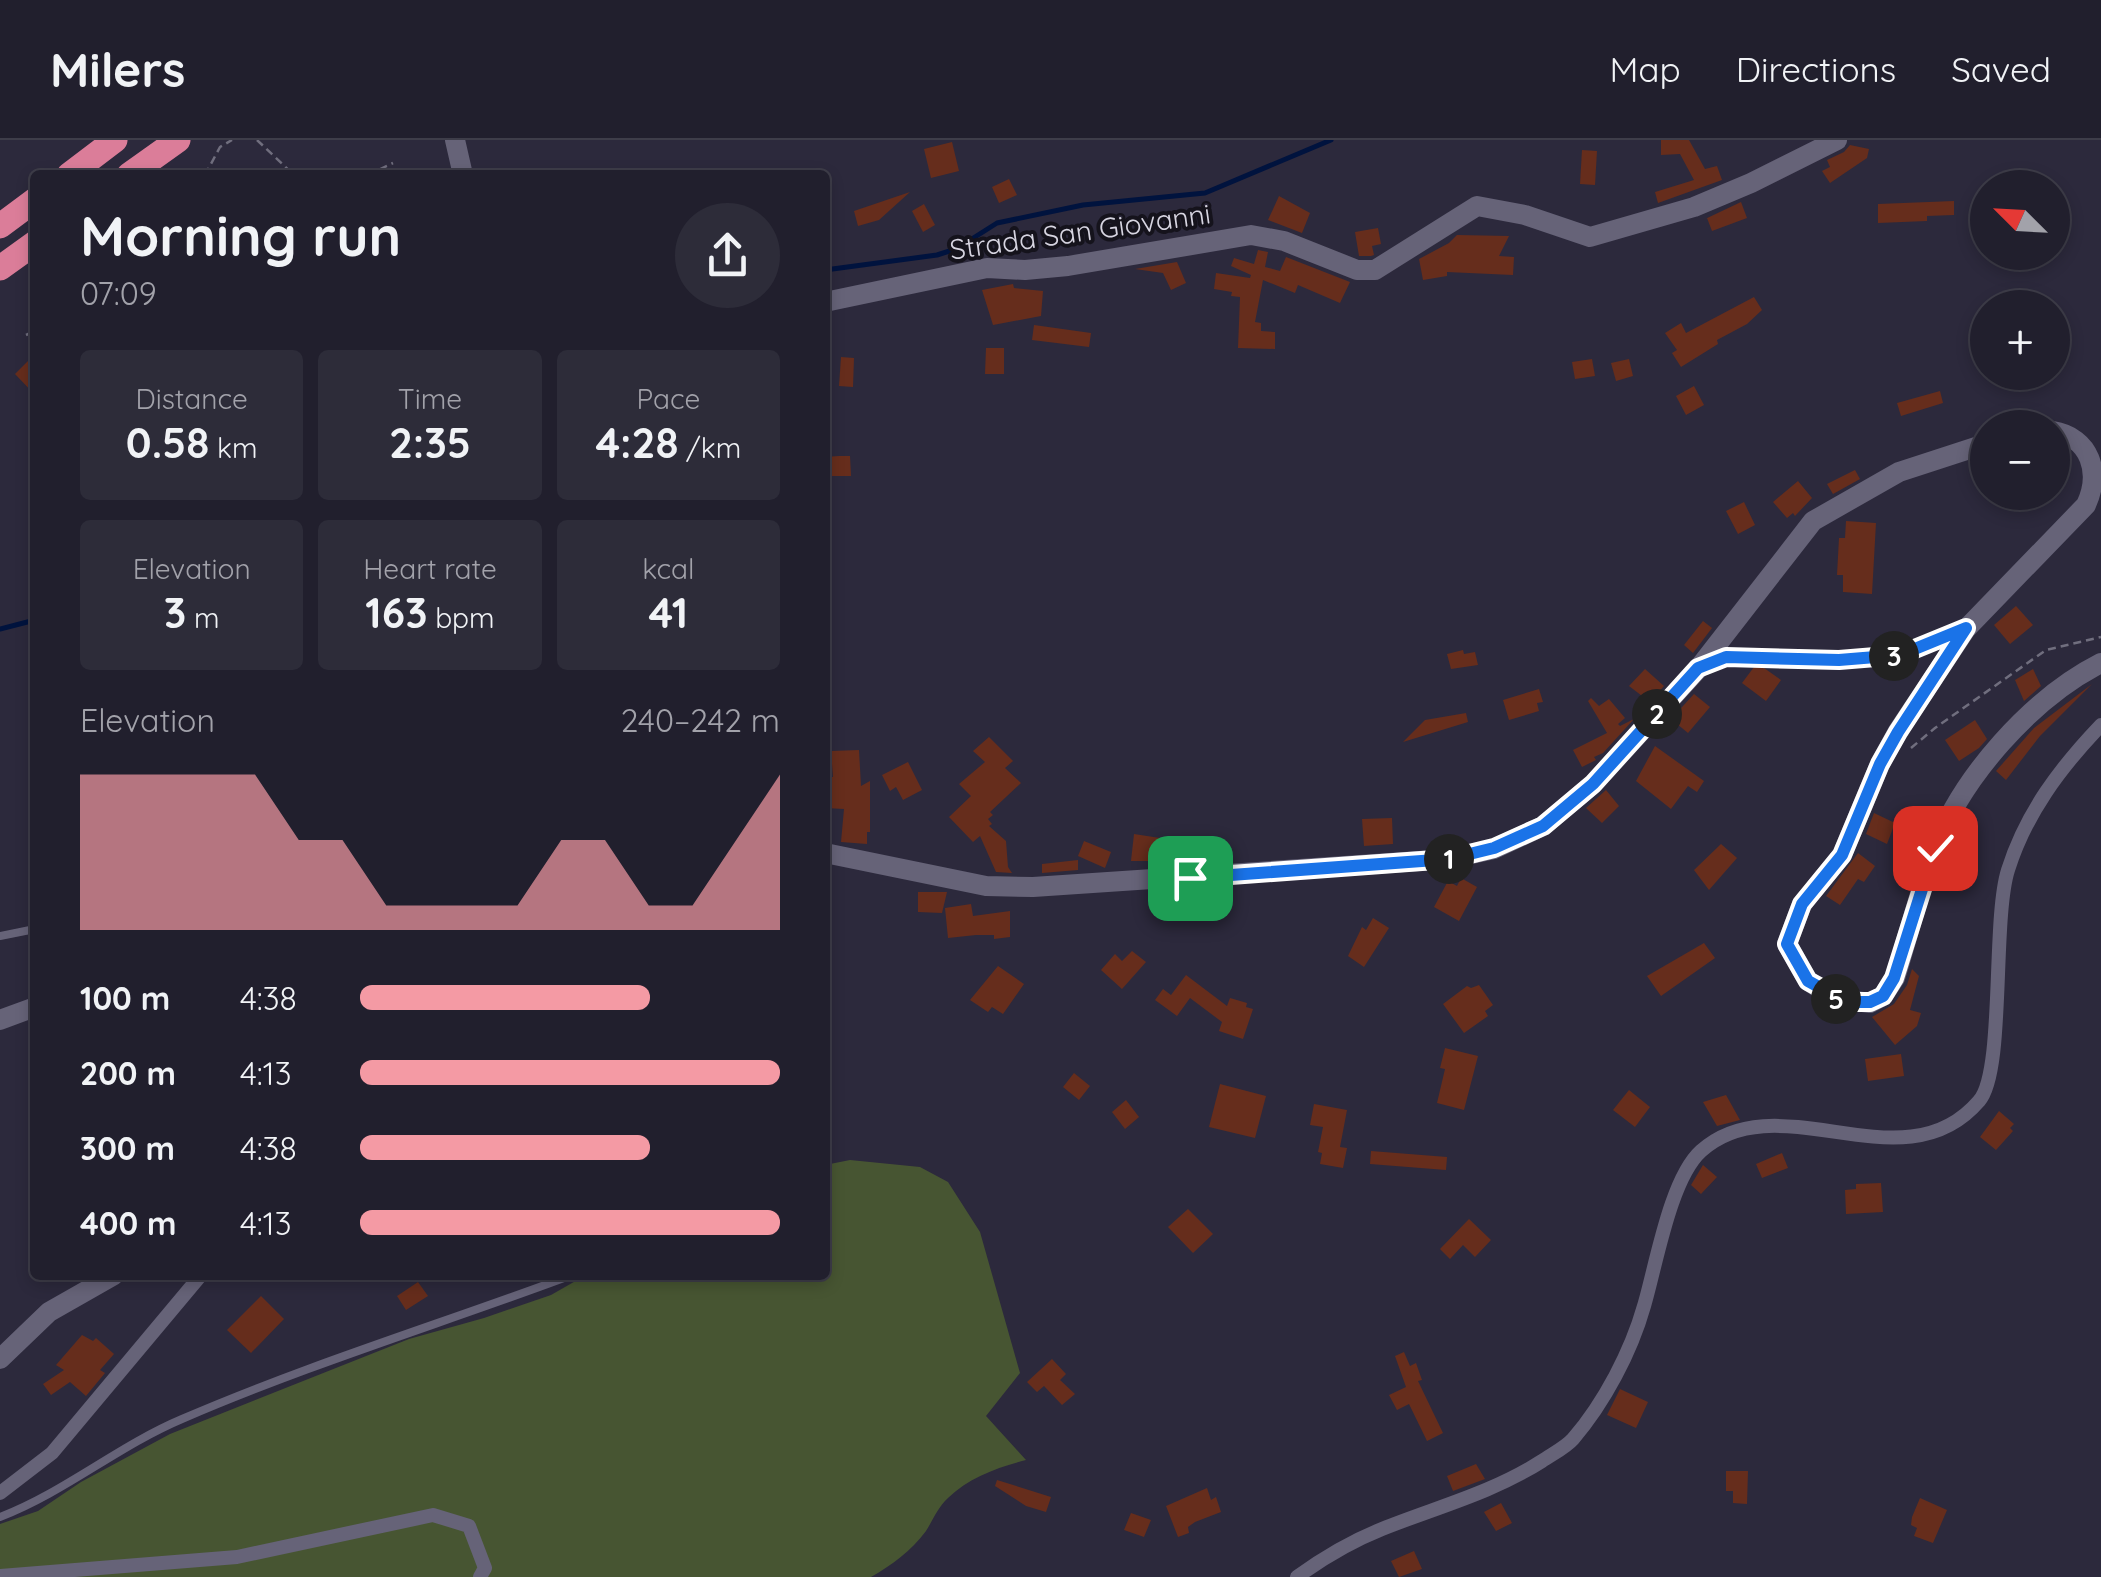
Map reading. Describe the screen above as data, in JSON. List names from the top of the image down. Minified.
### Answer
{"streets":{"street":["Strada San Giovanni"]},"north":"top left","page":{"header":"Milers","nav":["Map","Directions","Saved"],"map_buttons":["+","−"],"heading":["Morning run","07:09"],"stats":[["Distance","0.58 km"],["Time","2:35"],["Pace","4:28 /km"],["Elevation","3 m"],["Heart rate","163 bpm"],["kcal","41"]],"pins":["3","2","1","5"],"chart":["Elevation","240–242 m"],"list":[{"name":"100 m","note":"4:38"},{"name":"200 m","note":"4:13"},{"name":"300 m","note":"4:38"},{"name":"400 m","note":"4:13"}]}}
